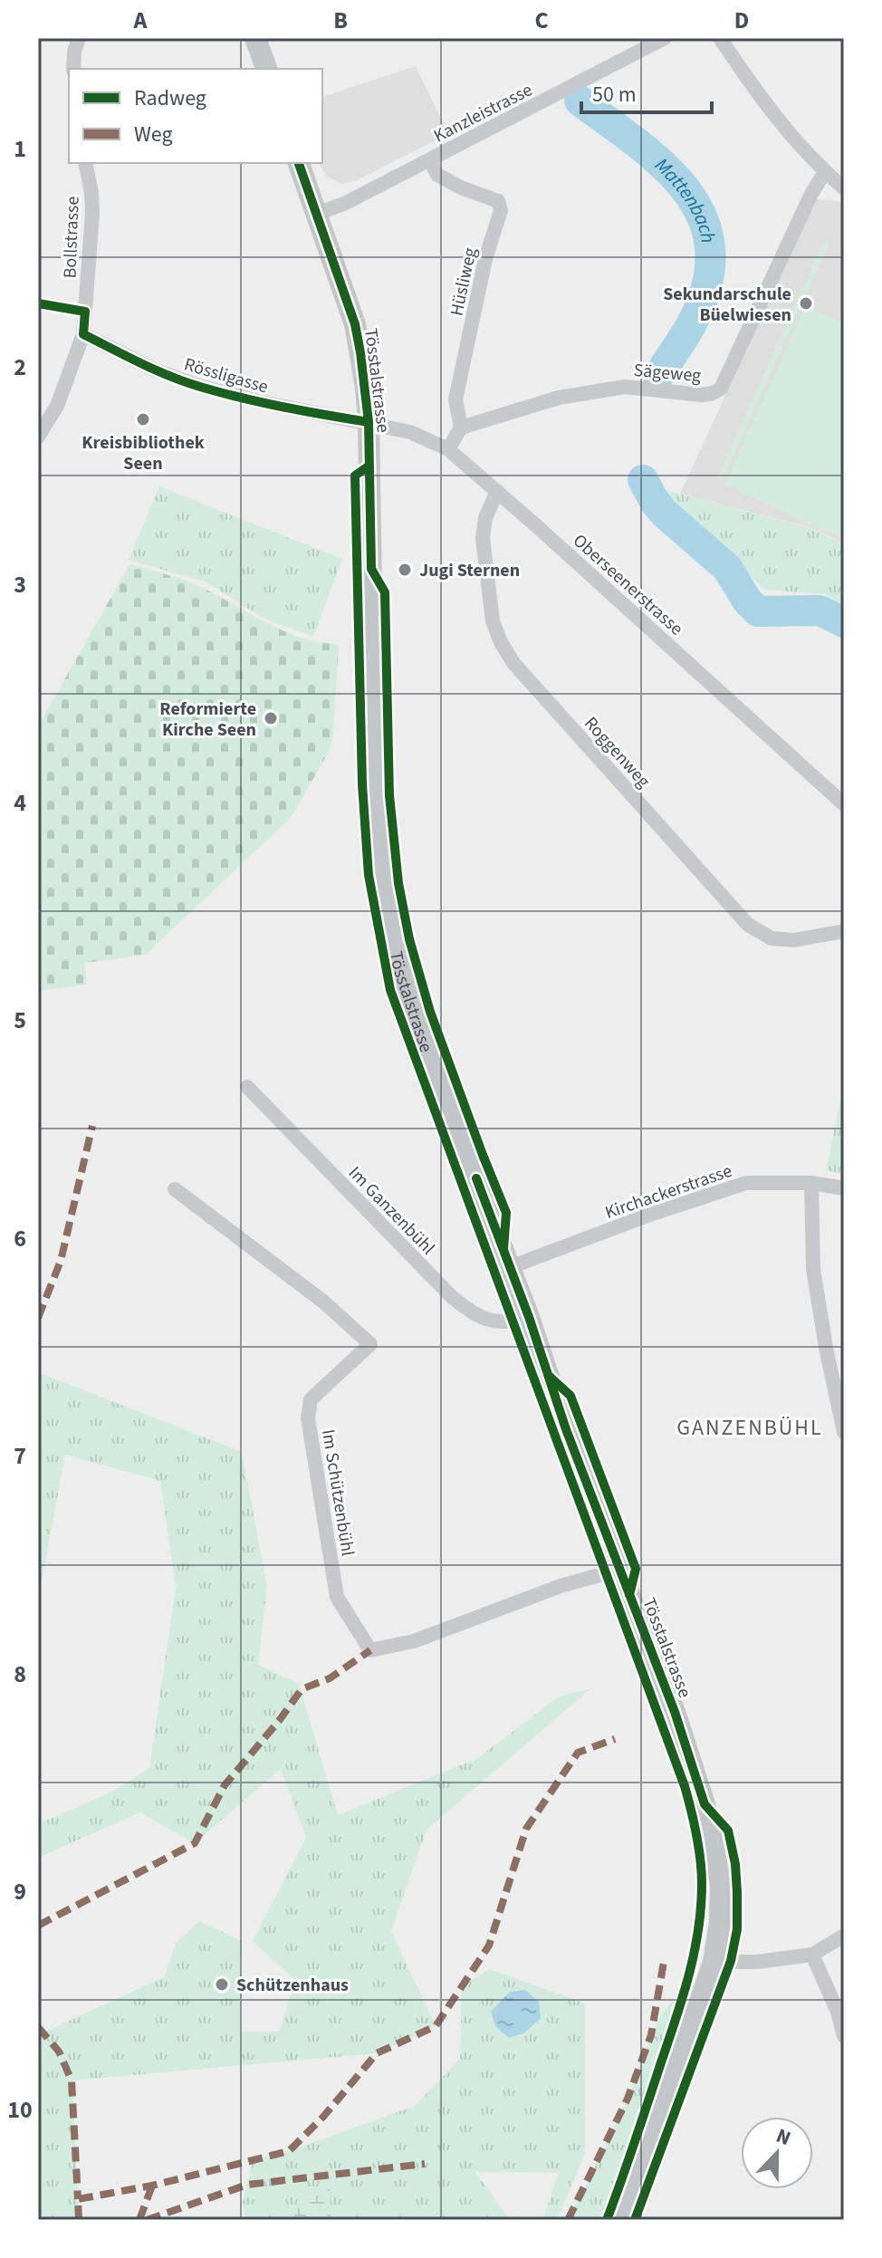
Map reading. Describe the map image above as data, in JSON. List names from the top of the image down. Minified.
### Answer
{"streets":{"main road":["Tösstalstrasse"],"street":["Kanzleistrasse","Bollstrasse","Hüsliweg","Sägeweg","Rössligasse","Oberseenerstrasse","Roggenweg","Kirchackerstrasse","Im Ganzenbühl","Im Schützenbühl"]},"crossings":[["Kanzleistrasse","Hüsliweg"],["Kanzleistrasse","Tösstalstrasse"],["Bollstrasse","Rössligasse"],["Hüsliweg","Sägeweg"],["Rössligasse","Tösstalstrasse"],["Rössligasse","Oberseenerstrasse"],["Tösstalstrasse","Oberseenerstrasse"],["Tösstalstrasse","Kirchackerstrasse"],["Tösstalstrasse","Im Ganzenbühl"],["Tösstalstrasse","Im Schützenbühl"],["Oberseenerstrasse","Roggenweg"]],"districts":["GANZENBÜHL"],"water":["Mattenbach"],"places":["Sekundarschule Büelwiesen","Kreisbibliothek Seen","Jugi Sternen","Reformierte Kirche Seen","Schützenhaus"],"legend":["Radweg","Weg"],"scale_bar":"50 m","north":"top","grid":{"columns":["A","B","C","D"],"rows":["1","2","3","4","5","6","7","8","9","10"]}}
